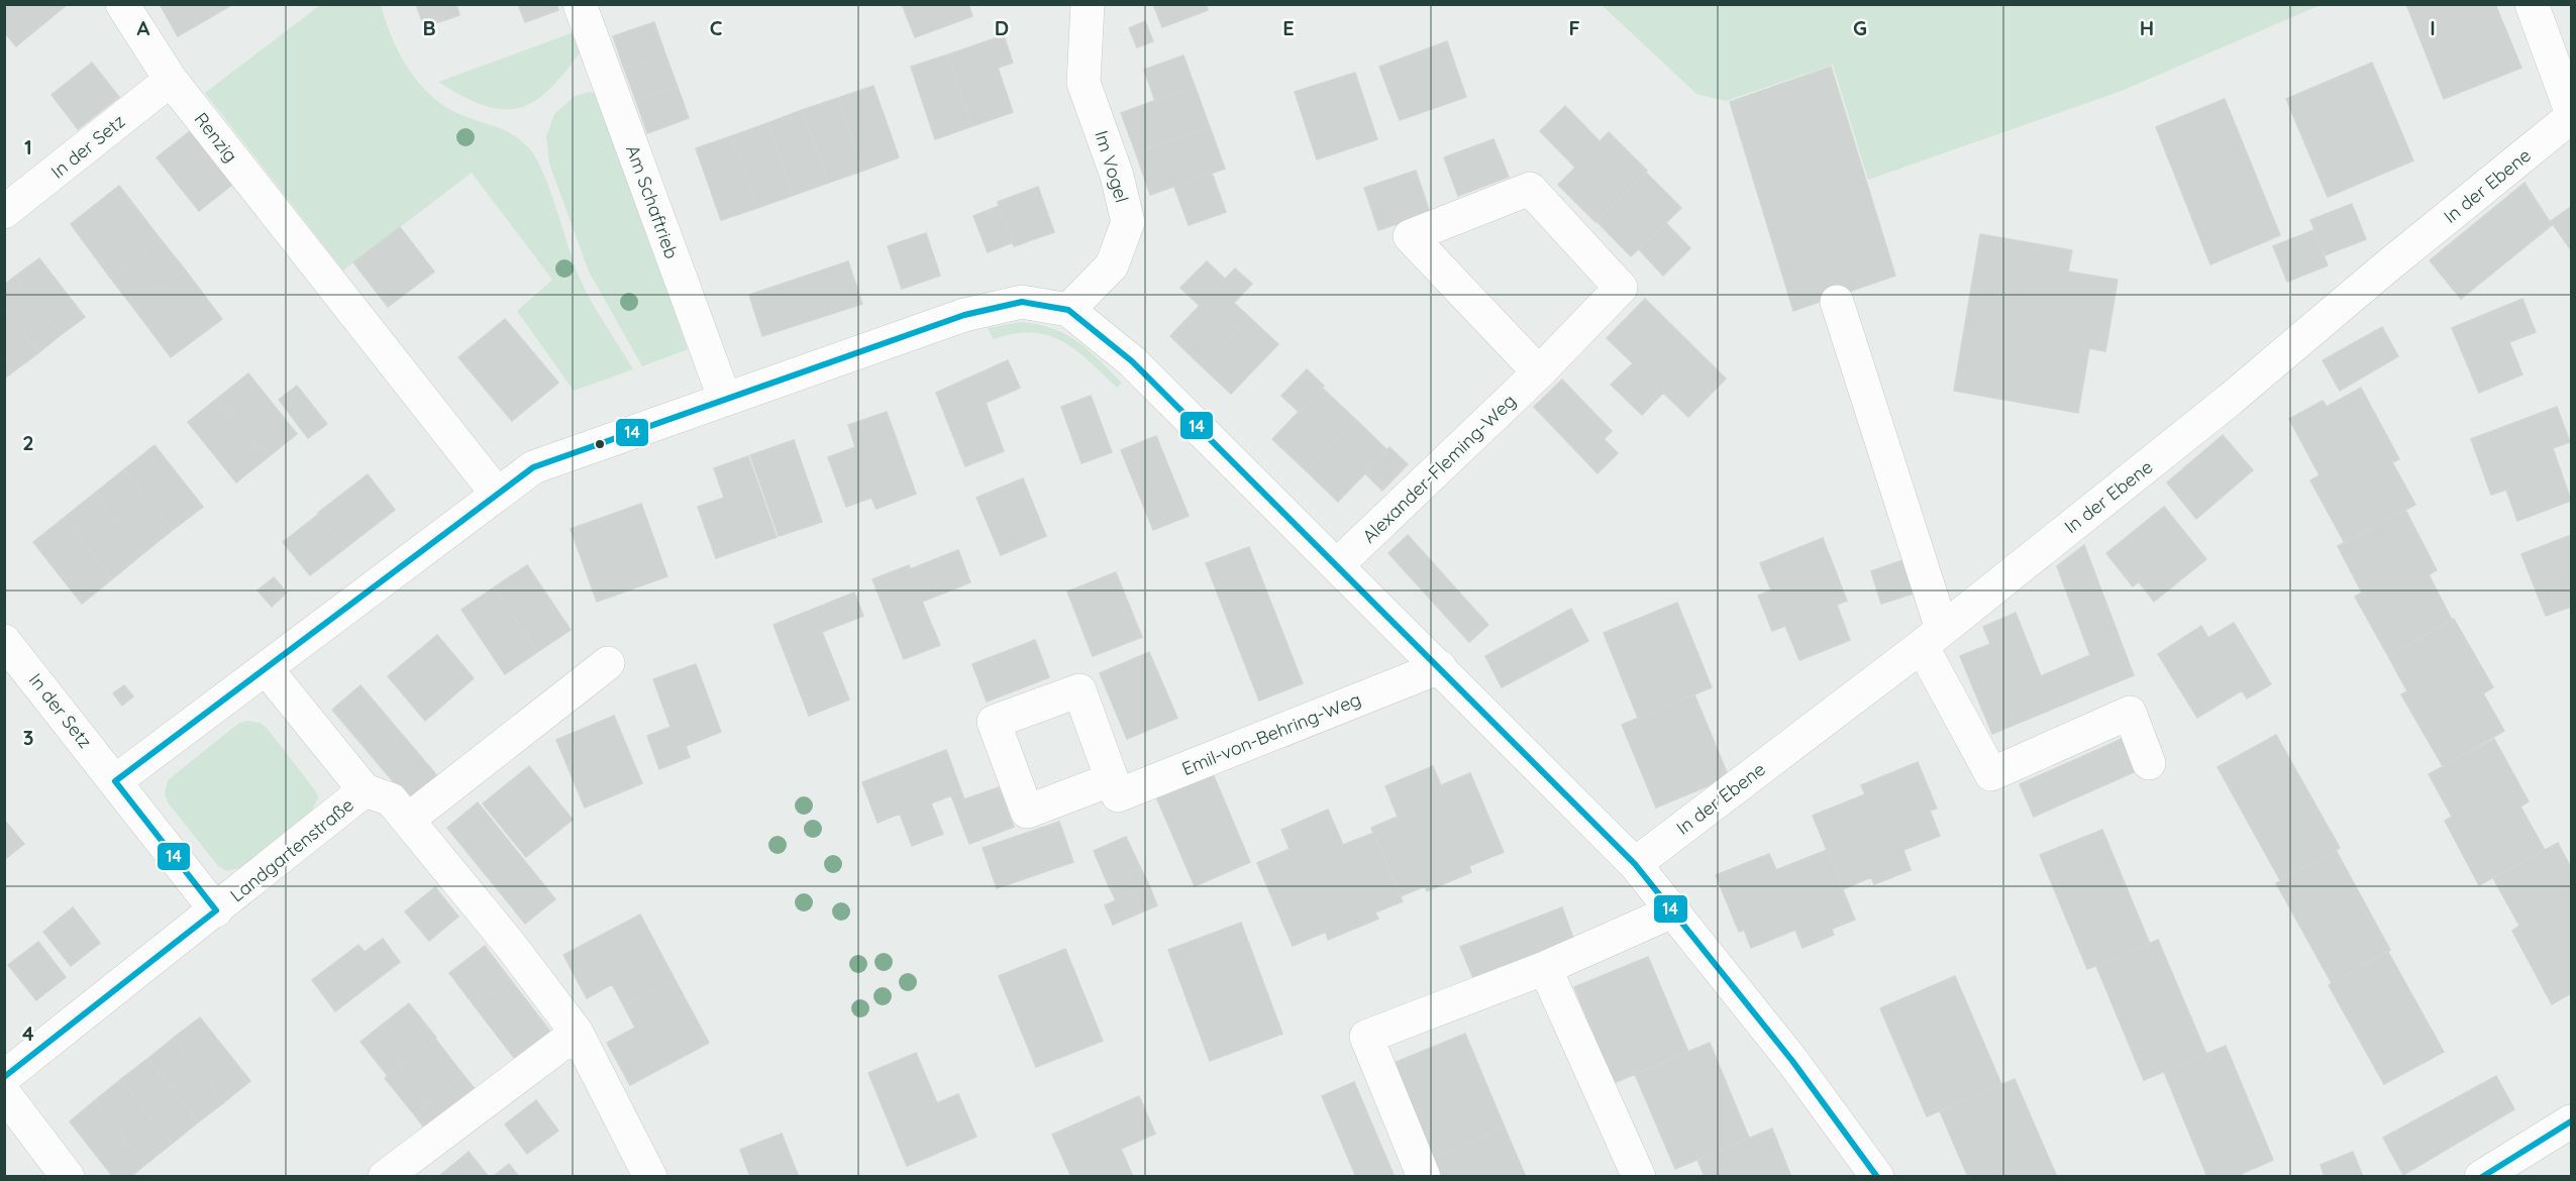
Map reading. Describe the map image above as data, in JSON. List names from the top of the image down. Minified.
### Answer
{"streets":{"street":["Renzig","In der Setz","Im Vogel","In der Ebene","Am Schaftrieb","Alexander-Fleming-Weg","Emil-von-Behring-Weg","Landgartenstraße"]},"crossings":[["Renzig","In der Setz"],["In der Setz","Landgartenstraße"]],"lines":["transit line 14"],"grid":{"columns":["A","B","C","D","E","F","G","H","I"],"rows":["1","2","3","4"]}}
